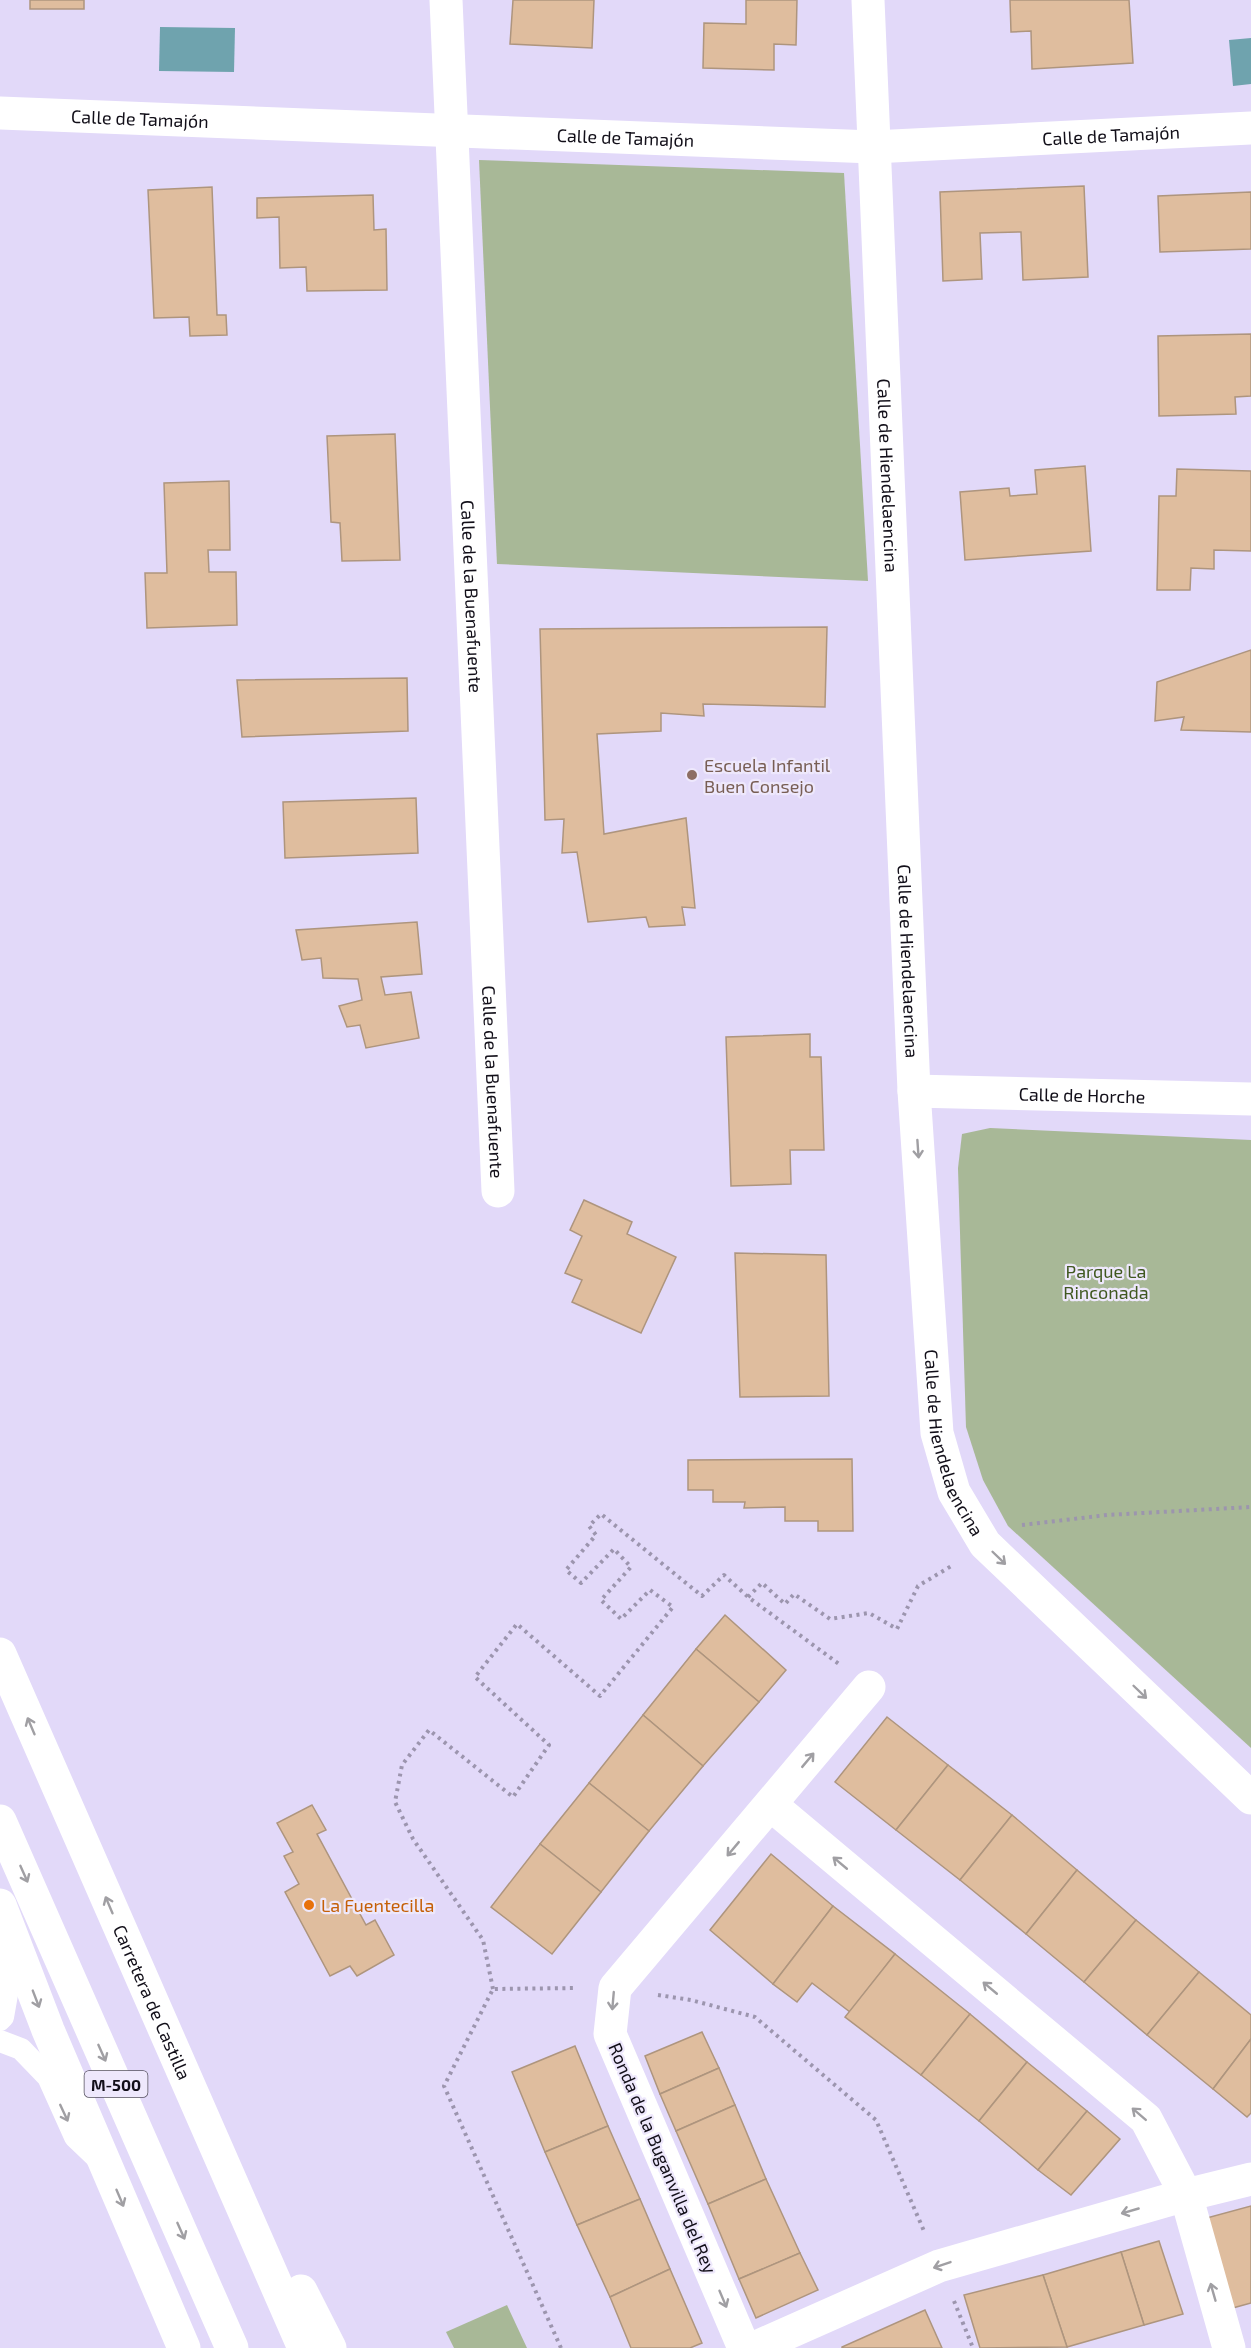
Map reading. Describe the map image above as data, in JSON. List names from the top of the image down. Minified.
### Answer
{"streets":{"main road":["Calle de Tamajón","Calle de Hiendelaencina","Calle de la Buenafuente","Calle de Horche","Carretera de Castilla","M-500","Ronda de la Buganvilla del Rey"]},"crossings":[["Calle de Tamajón","Calle de Hiendelaencina"],["Calle de Tamajón","Calle de la Buenafuente"],["Calle de Hiendelaencina","Calle de Horche"]],"one_way":["Calle de Hiendelaencina"],"parks":["Parque La Rinconada"],"places":["Escuela Infantil Buen Consejo","La Fuentecilla"]}
